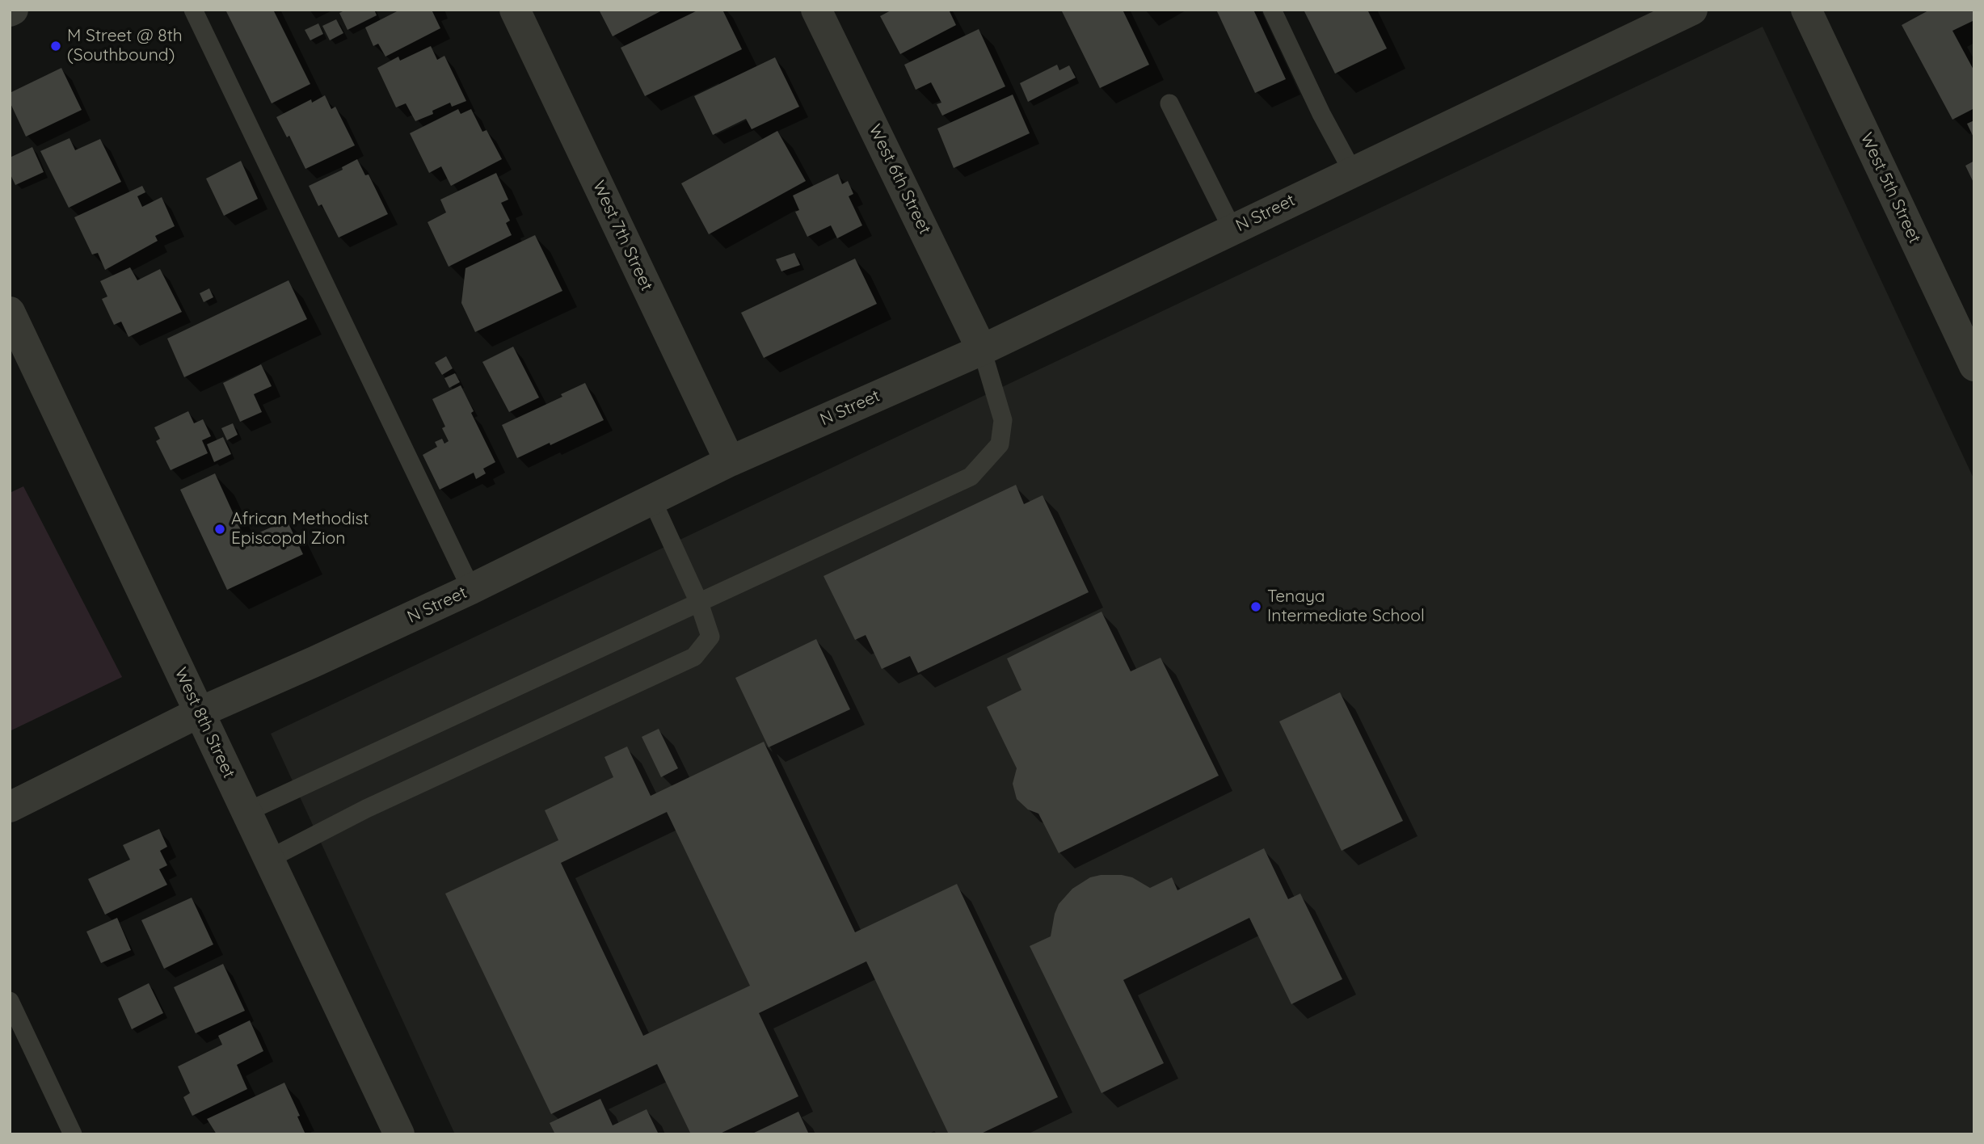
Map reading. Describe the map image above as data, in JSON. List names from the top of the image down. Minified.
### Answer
{"streets":{"street":["West 6th Street","West 5th Street","N Street","West 7th Street","West 8th Street"]},"crossings":[["West 6th Street","N Street"],["N Street","West 7th Street"],["N Street","West 8th Street"]],"places":["M Street @ 8th (Southbound)","African Methodist Episcopal Zion","Tenaya Intermediate School"]}
